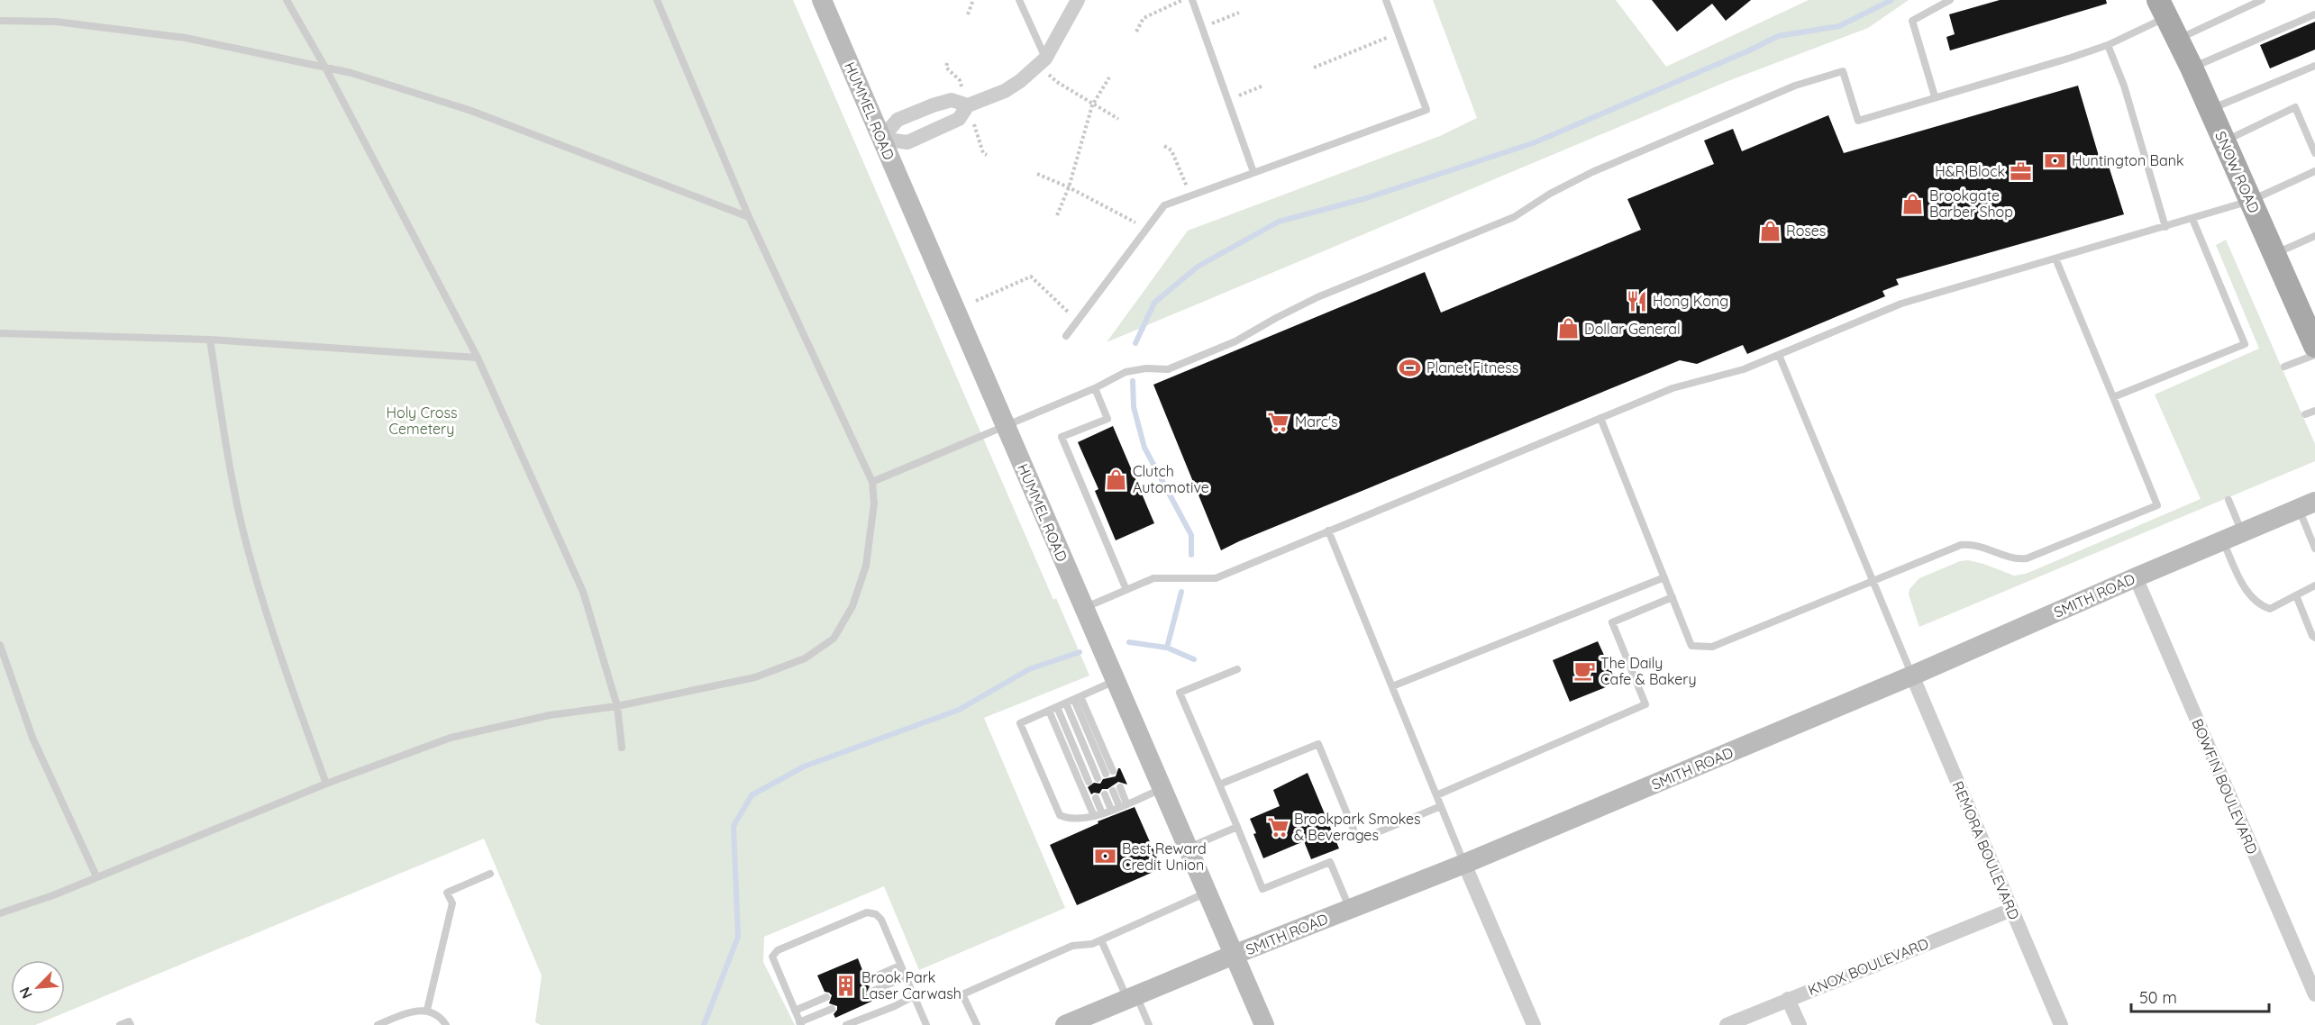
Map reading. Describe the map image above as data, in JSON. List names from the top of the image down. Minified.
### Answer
{"streets":{"main road":["HUMMEL ROAD","SNOW ROAD","SMITH ROAD"],"street":["BOWFIN BOULEVARD","REMORA BOULEVARD","KNOX BOULEVARD"]},"crossings":[["HUMMEL ROAD","SMITH ROAD"],["SMITH ROAD","BOWFIN BOULEVARD"],["SMITH ROAD","REMORA BOULEVARD"],["REMORA BOULEVARD","KNOX BOULEVARD"]],"parks":["Holy Cross Cemetery"],"places":{"bank":["Huntington Bank","Best Reward Credit Union"],"office":["H&R Block"],"shop":["Brookgate Barber Shop","Roses","Dollar General","Clutch Automotive"],"restaurant":["Hong Kong"],"sports":["Planet Fitness"],"supermarket":["Marc's","Brookpark Smokes & Beverages"],"cafe":["The Daily Cafe & Bakery"],"building":["Brook Park Laser Carwash"]},"scale_bar":"50 m","north":"bottom left"}
